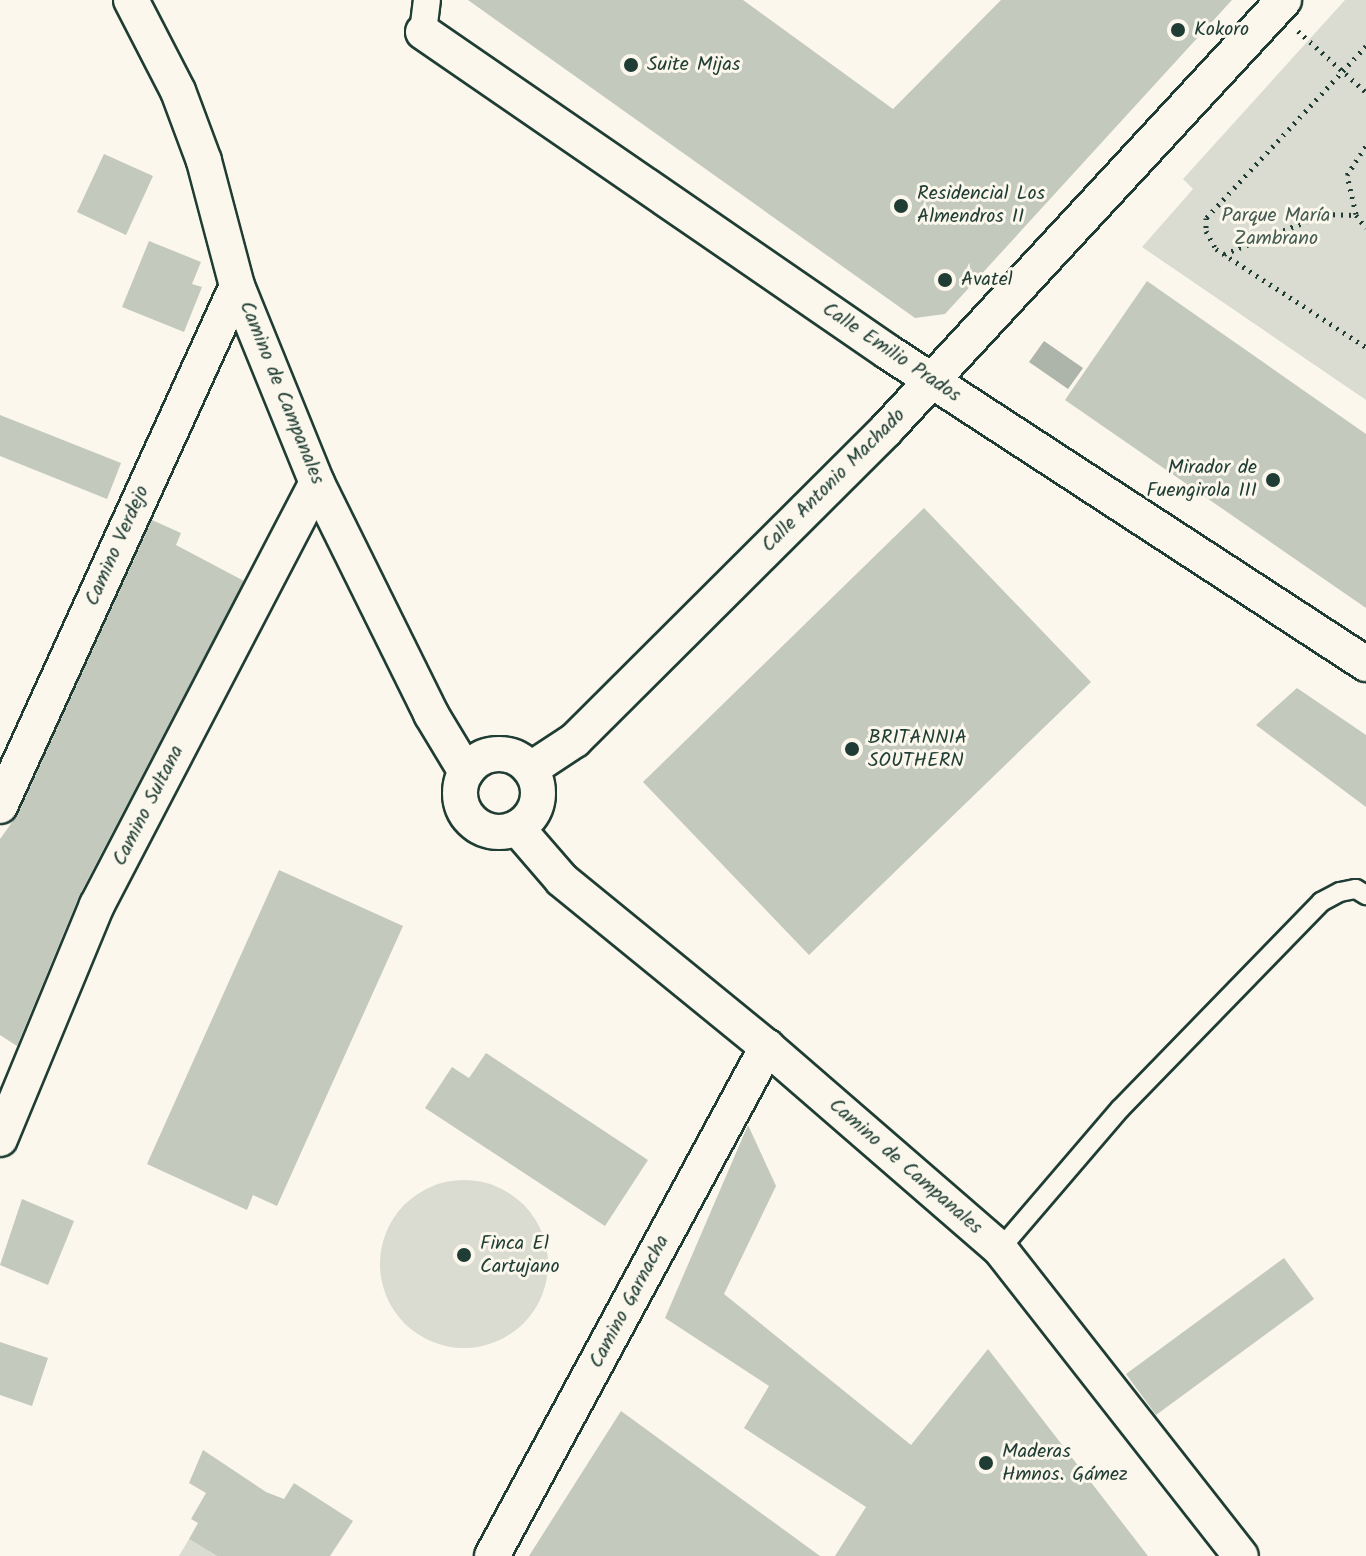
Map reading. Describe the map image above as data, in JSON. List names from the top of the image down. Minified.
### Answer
{"streets":{"street":["Calle Emilio Prados","Camino de Campanales","Calle Antonio Machado","Camino Verdejo","Camino Sultana","Camino Garnacha"]},"crossings":[["Calle Emilio Prados","Calle Antonio Machado"],["Camino de Campanales","Calle Antonio Machado"],["Camino de Campanales","Camino Verdejo"],["Camino de Campanales","Camino Sultana"],["Camino de Campanales","Camino Garnacha"]],"parks":["Parque María Zambrano"],"places":["Kokoro","Suite Mijas","Residencial Los Almendros II","Avatel","Mirador de Fuengirola III","BRITANNIA SOUTHERN","Finca El Cartujano","Maderas Hmnos. Gámez"]}
